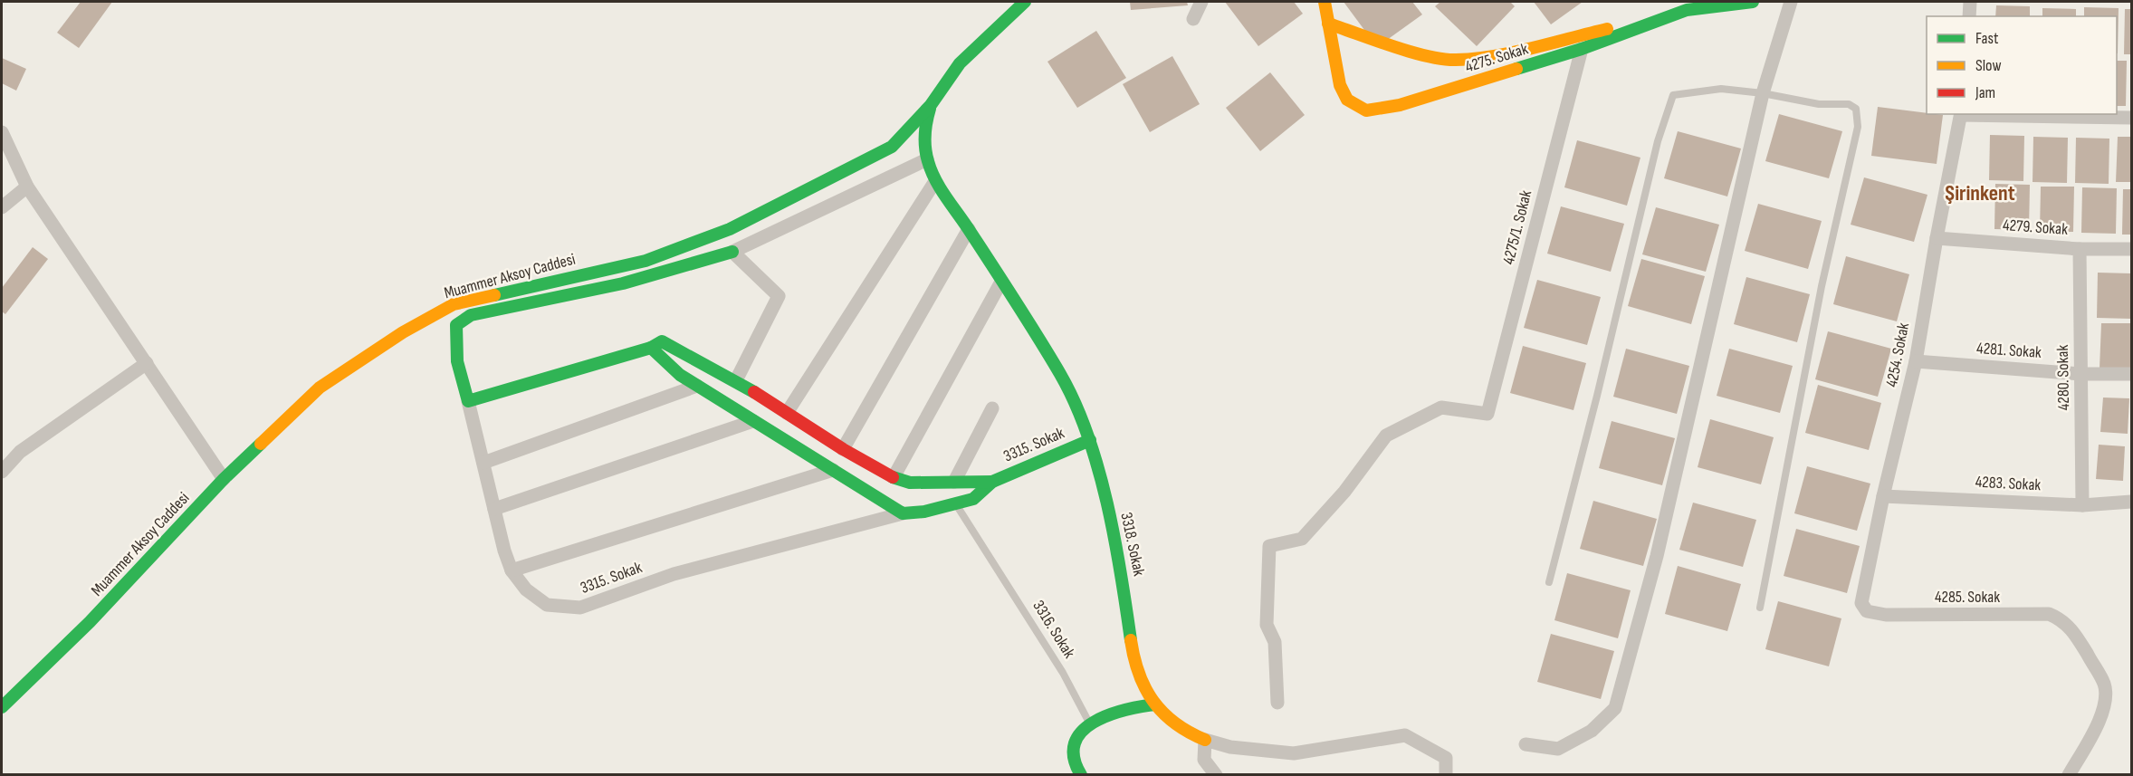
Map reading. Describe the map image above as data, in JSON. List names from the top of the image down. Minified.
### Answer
{"streets":{"street":["4275. Sokak","4275/1. Sokak","4279. Sokak","Muammer Aksoy Caddesi","4281. Sokak","4254. Sokak","4280. Sokak","3315. Sokak","4283. Sokak","3318. Sokak","4285. Sokak"],"lane":["3316. Sokak"]},"crossings":[["4275. Sokak","4275/1. Sokak"],["4279. Sokak","4254. Sokak"],["4279. Sokak","4280. Sokak"],["Muammer Aksoy Caddesi","3318. Sokak"],["4281. Sokak","4254. Sokak"],["4281. Sokak","4280. Sokak"],["4254. Sokak","4283. Sokak"],["4254. Sokak","4285. Sokak"],["4280. Sokak","4283. Sokak"],["3315. Sokak","3318. Sokak"]],"districts":["Şirinkent"],"legend":["Fast","Slow","Jam"]}
